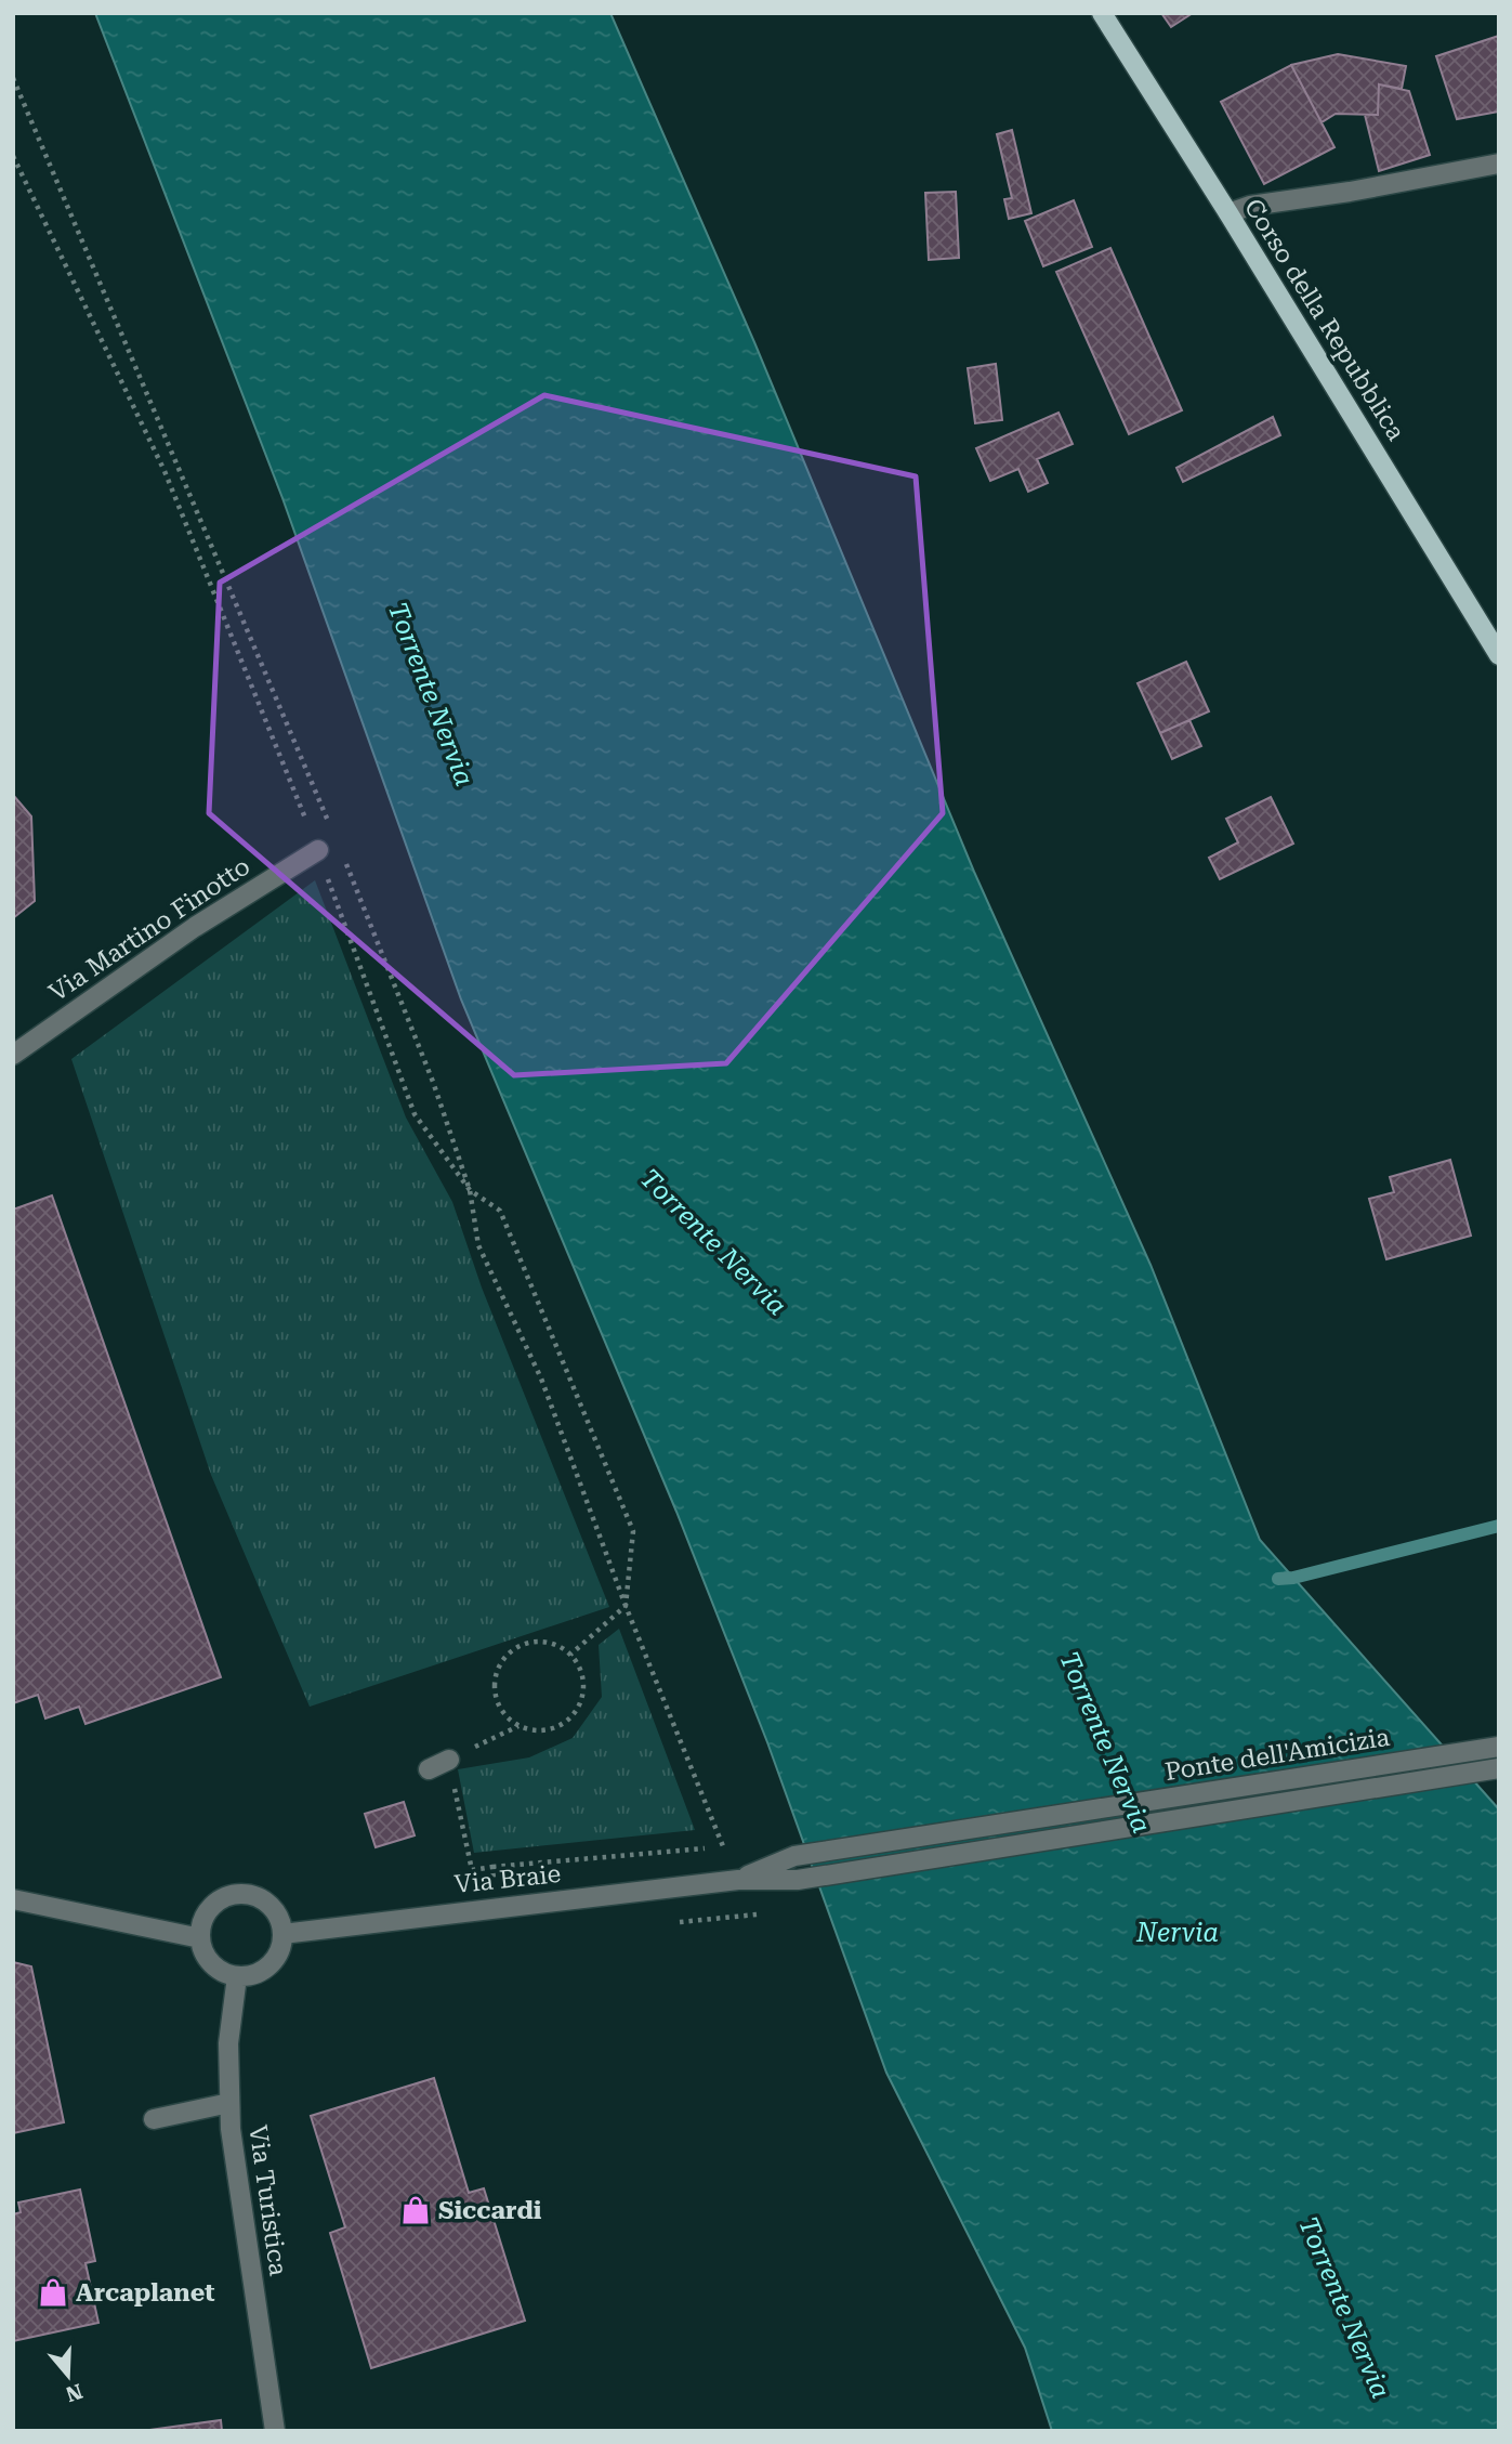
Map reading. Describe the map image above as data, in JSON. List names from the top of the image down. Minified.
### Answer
{"streets":{"main road":["Corso della Repubblica"],"street":["Via Martino Finotto","Ponte dell'Amicizia","Via Braie","Via Turistica"]},"crossings":[["Ponte dell'Amicizia","Via Braie"],["Via Braie","Via Turistica"]],"water":["Torrente Nervia","Nervia"],"places":{"shop":["Siccardi","Arcaplanet"]},"north":"bottom"}
